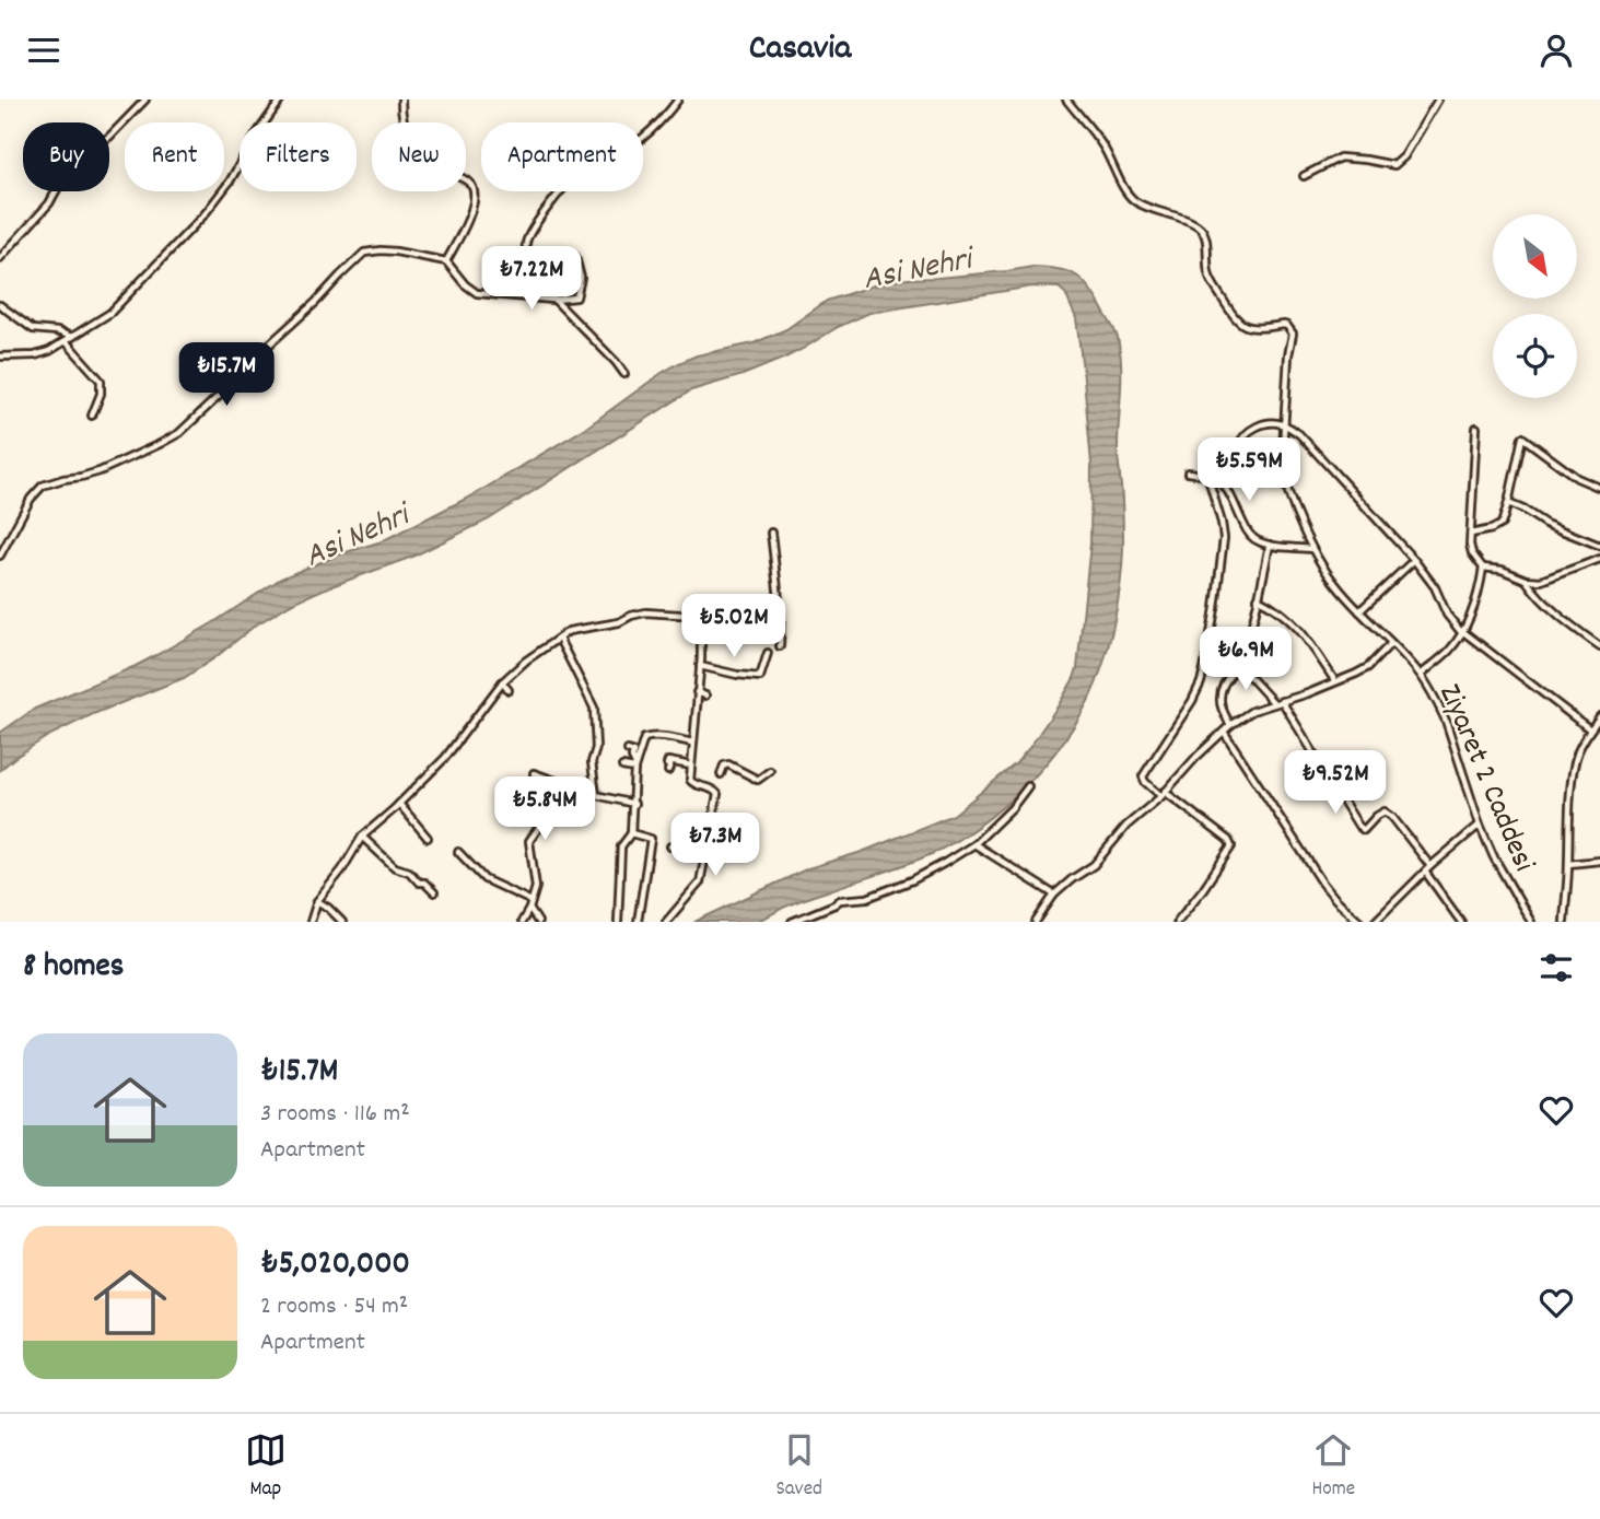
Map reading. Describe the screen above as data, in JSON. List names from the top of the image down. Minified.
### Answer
{"streets":{"street":["Ziyaret 2 Caddesi"]},"water":["Asi Nehri"],"north":"bottom right","page":{"header":"Casavia","chip":["Buy","Rent","Filters","New","Apartment"],"price":["₺7.22M","₺15.7M","₺5.59M","₺5.02M","₺6.9M","₺9.52M","₺5.84M","₺7.3M"],"heading":"8 homes","list":[{"name":"₺15.7M","note":"3 rooms · 116 m² · Apartment"},{"name":"₺5,020,000","note":"2 rooms · 54 m² · Apartment"}],"tabs":["Map","Saved","Home"]}}
